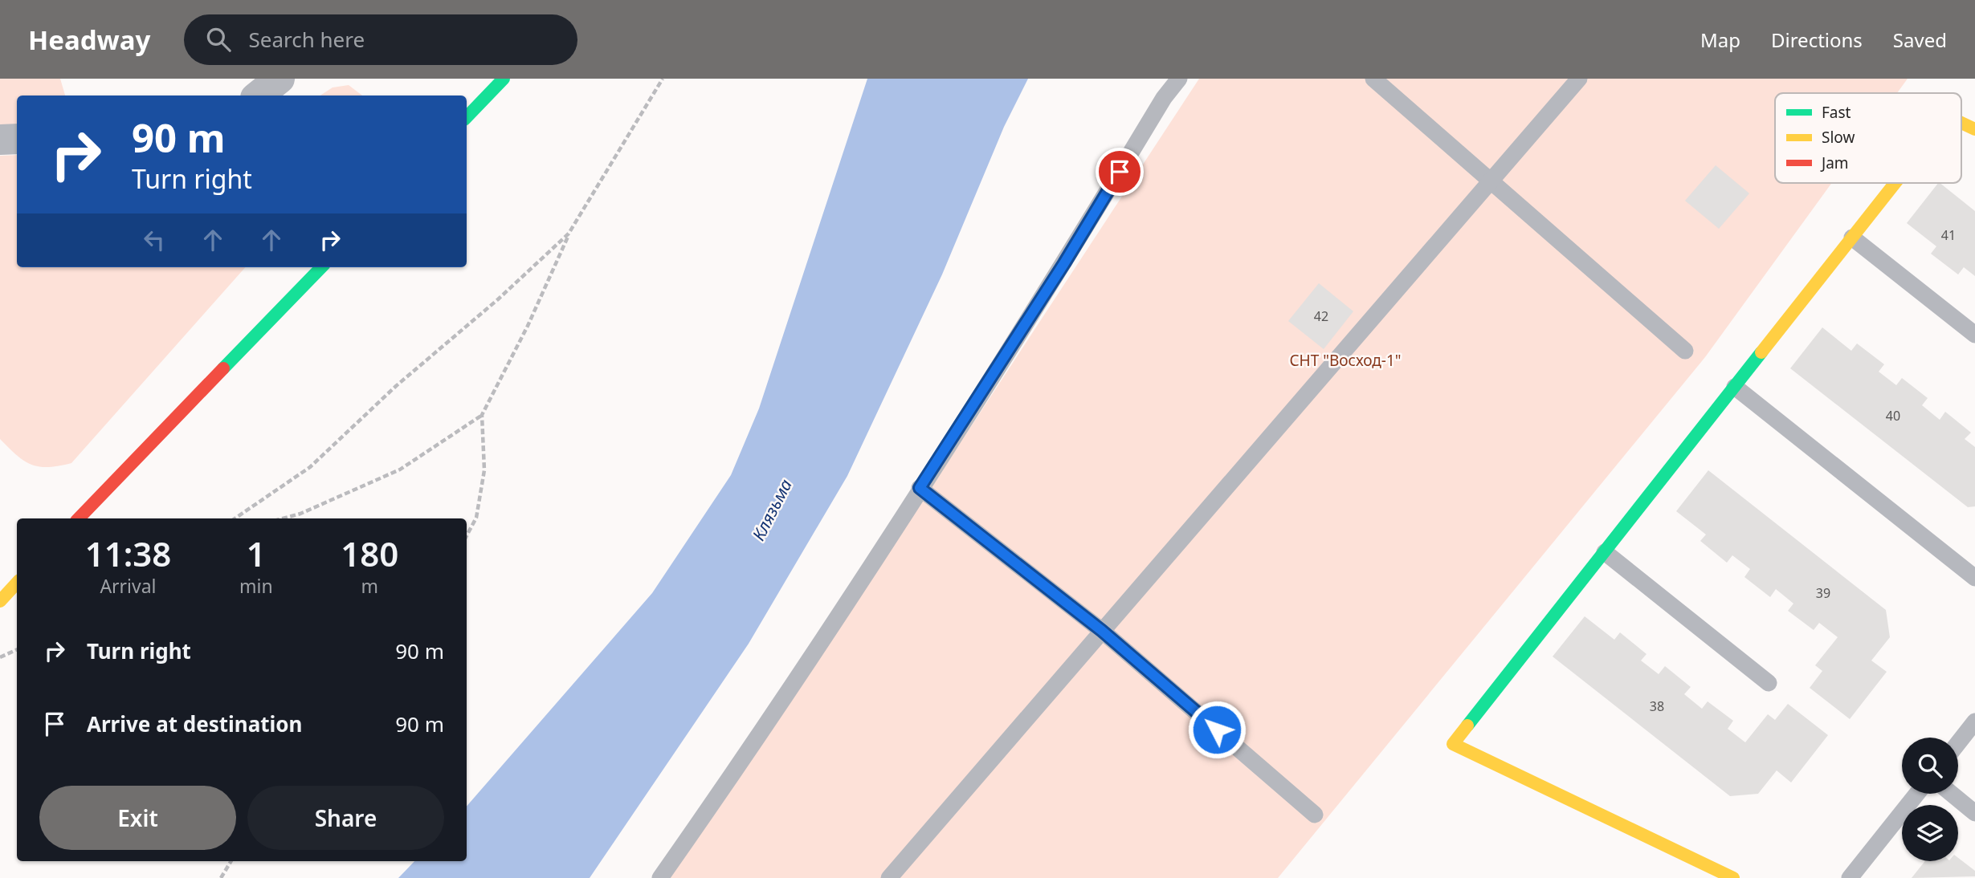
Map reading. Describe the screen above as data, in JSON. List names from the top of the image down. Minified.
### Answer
{"water":["Клязьма"],"parks":["СНТ \"Восход-1\""],"house_numbers":["41","42","40","39","38"],"legend":["Fast","Slow","Jam"],"page":{"header":"Headway","search":"Search here","nav":["Map","Directions","Saved"],"turn":["90 m","Turn right"],"eta":["11:38","Arrival","1","min","180","m"],"list":[{"name":"Turn right","value":"90 m"},{"name":"Arrive at destination","value":"90 m"}],"buttons":["Exit","Share"]}}
